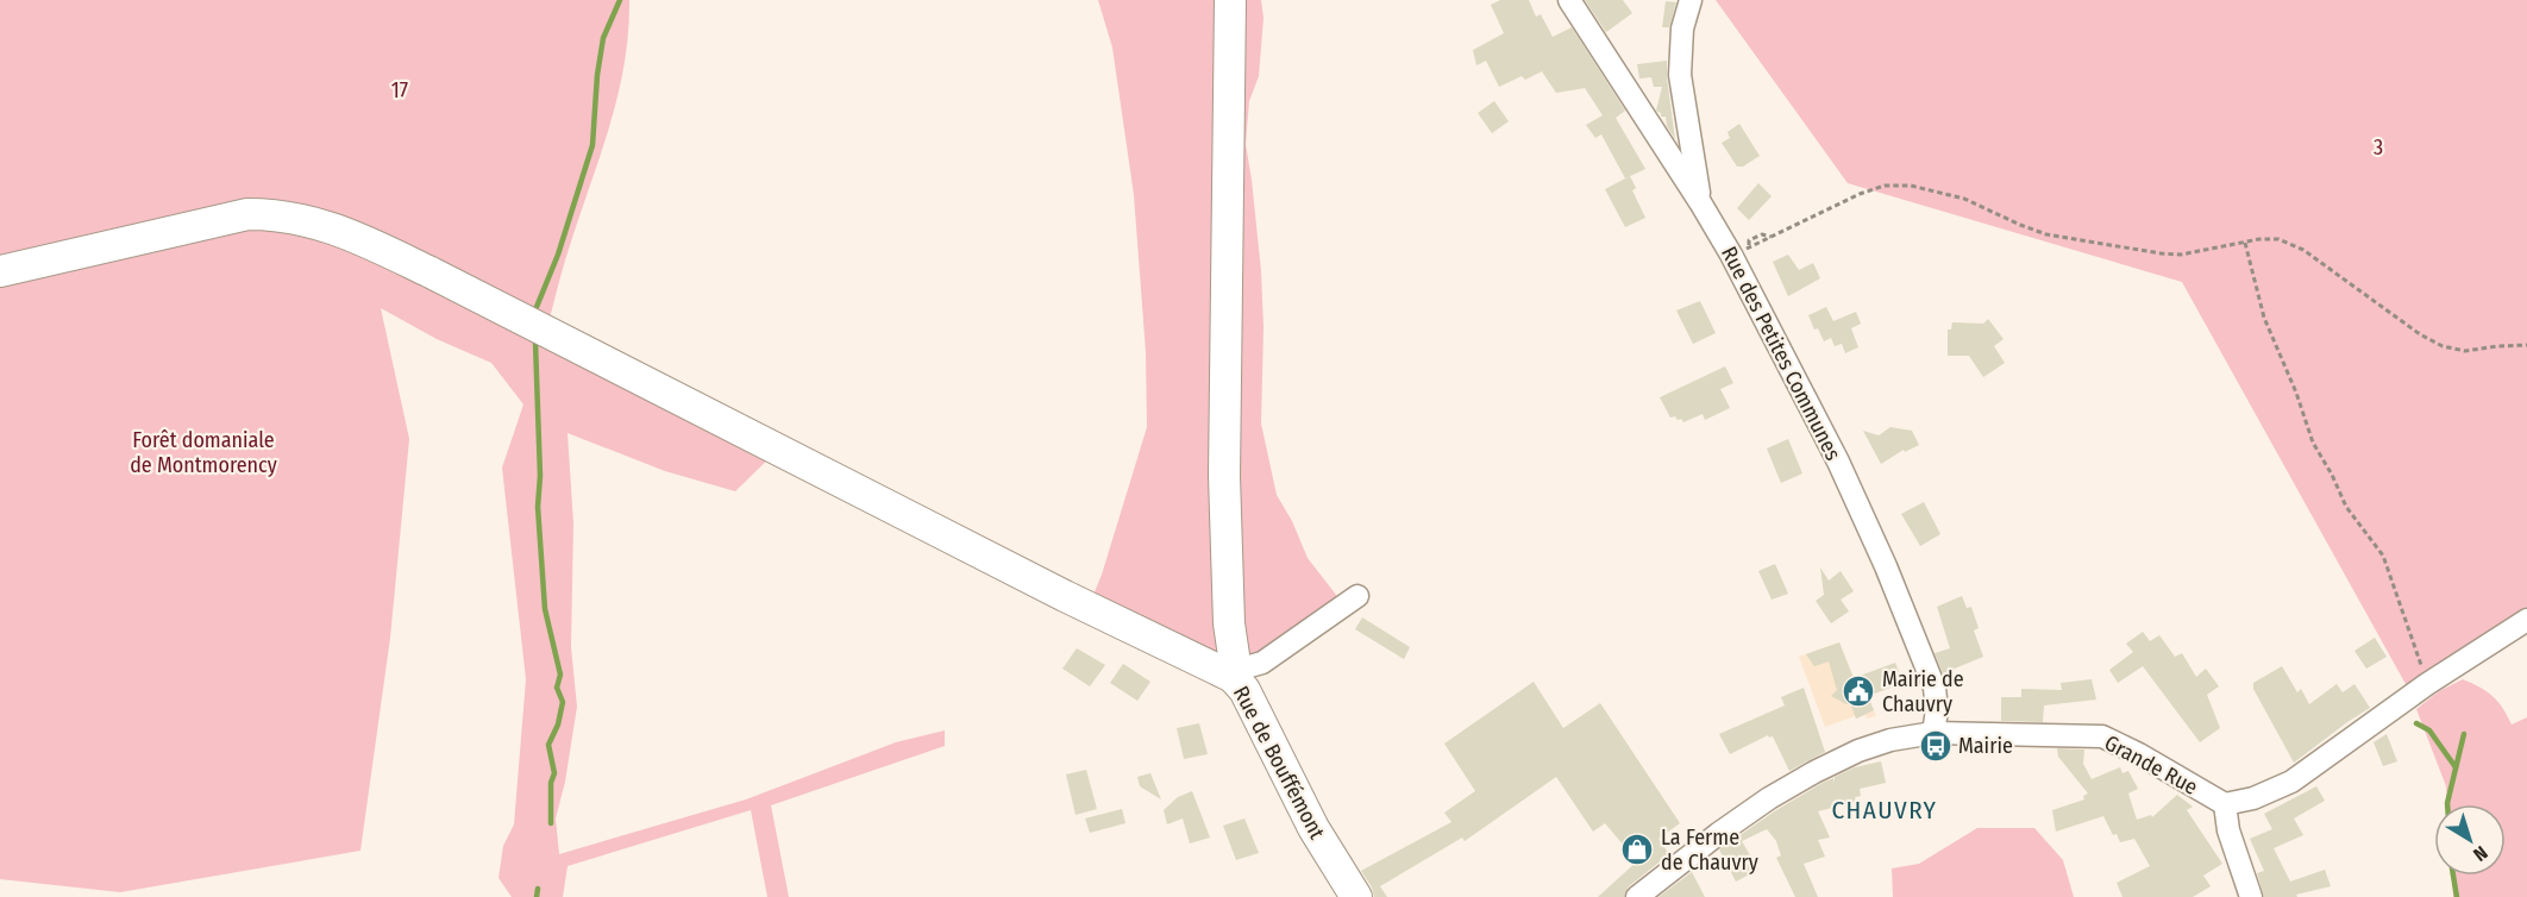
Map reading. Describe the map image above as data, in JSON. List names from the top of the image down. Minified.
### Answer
{"streets":{"street":["Rue des Petites Communes","Rue de Bouffémont","Grande Rue"]},"crossings":[["Rue des Petites Communes","Grande Rue"]],"districts":["CHAUVRY"],"parks":["17","3","Forêt domaniale de Montmorency"],"places":{"public building":["Mairie de Chauvry"],"bus stop":["Mairie"],"shop":["La Ferme de Chauvry"]},"north":"bottom right"}
